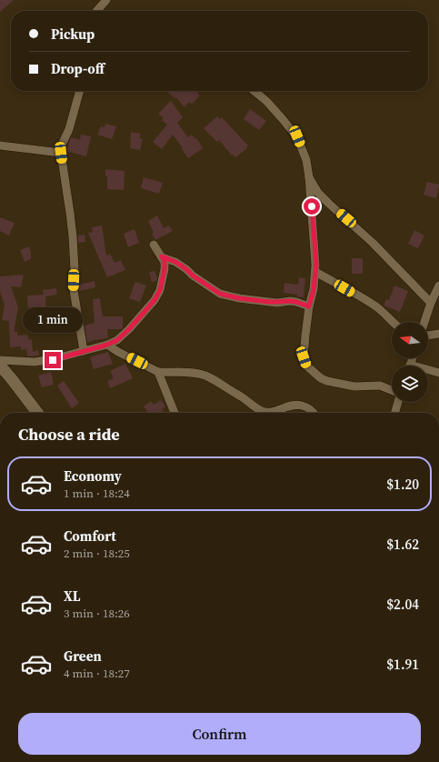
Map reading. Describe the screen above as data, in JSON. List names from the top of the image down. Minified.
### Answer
{"north":"left","page":{"banner":["Pickup","Drop-off"],"bubble":"1 min","heading":"Choose a ride","list":[{"name":"Economy","note":"1 min · 18:24","value":"$1.20"},{"name":"Comfort","note":"2 min · 18:25","value":"$1.62"},{"name":"XL","note":"3 min · 18:26","value":"$2.04"},{"name":"Green","note":"4 min · 18:27","value":"$1.91"}],"buttons":"Confirm"}}
